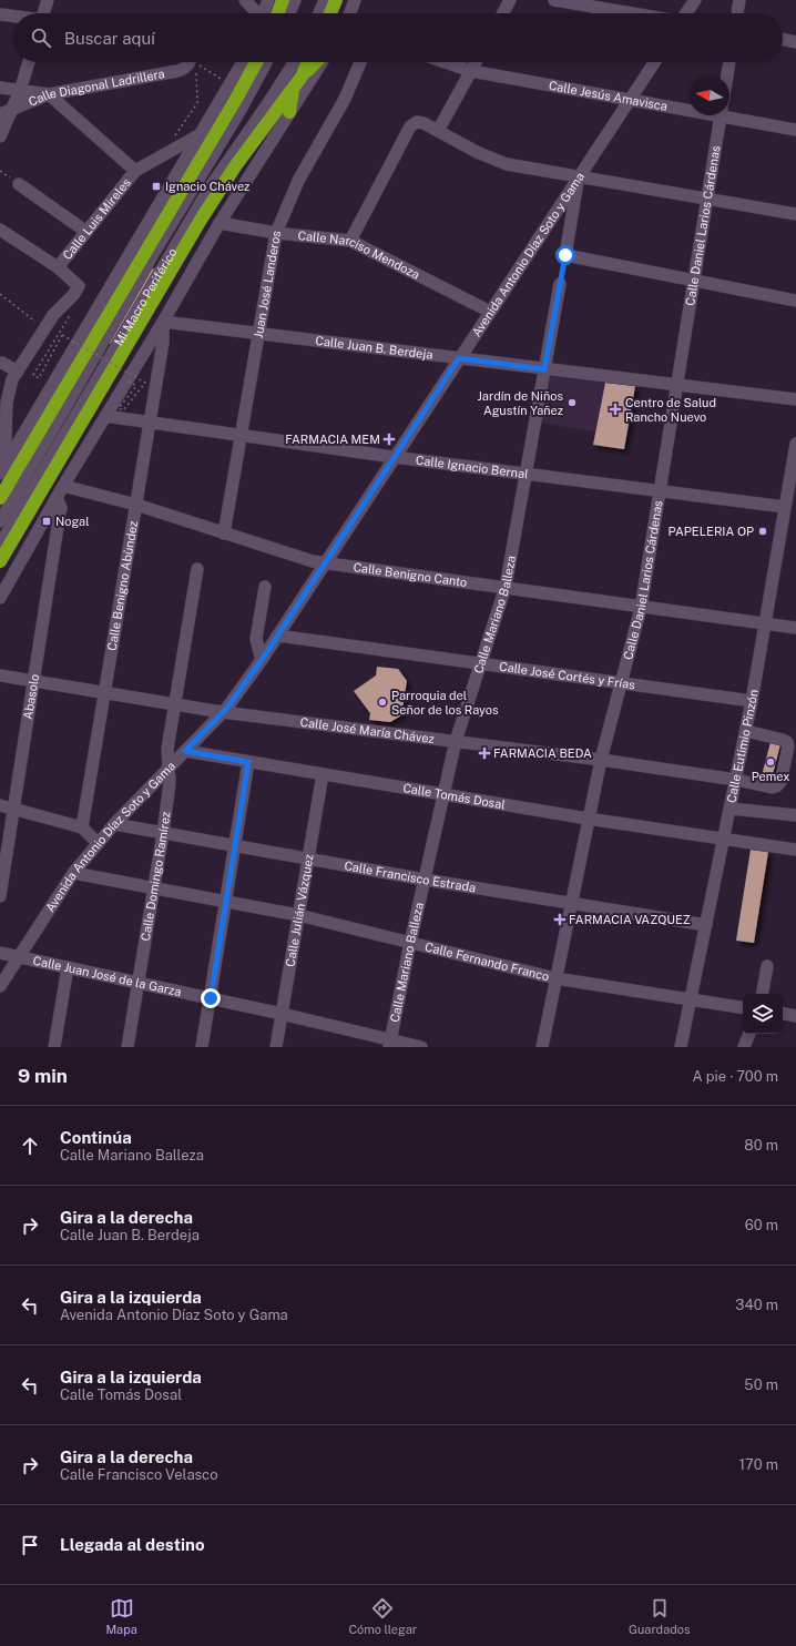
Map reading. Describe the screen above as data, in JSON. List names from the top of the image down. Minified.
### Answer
{"streets":{"street":["Calle Diagonal Ladrillera","Calle Jesús Amavisca","Calle Luis Mireles","Calle Daniel Larios Cárdenas","Avenida Antonio Díaz Soto y Gama","Calle Narciso Mendoza","Juan José Landeros","Mi Macro Periférico","Calle Juan B. Berdeja","Calle Ignacio Bernal","Calle Benigno Canto","Calle Benigno Abùndez","Calle Mariano Balleza","Calle José Cortés y Frías","Abasolo","Calle José María Chávez","Calle Eutimio Pinzón","Calle Tomás Dosal","Calle Domingo Ramírez","Calle Francisco Estrada","Calle Julián Vázquez","Calle Fernando Franco","Calle Juan José de la Garza"]},"crossings":[["Calle Jesús Amavisca","Avenida Antonio Díaz Soto y Gama"],["Calle Daniel Larios Cárdenas","Calle Juan B. Berdeja"],["Calle Daniel Larios Cárdenas","Calle Ignacio Bernal"],["Calle Daniel Larios Cárdenas","Calle Benigno Canto"],["Calle Daniel Larios Cárdenas","Calle José Cortés y Frías"],["Calle Daniel Larios Cárdenas","Calle José María Chávez"],["Calle Daniel Larios Cárdenas","Calle Tomás Dosal"],["Calle Daniel Larios Cárdenas","Calle Francisco Estrada"],["Calle Daniel Larios Cárdenas","Calle Fernando Franco"],["Avenida Antonio Díaz Soto y Gama","Calle Narciso Mendoza"],["Avenida Antonio Díaz Soto y Gama","Calle Juan B. Berdeja"],["Avenida Antonio Díaz Soto y Gama","Calle Ignacio Bernal"],["Avenida Antonio Díaz Soto y Gama","Calle Benigno Canto"],["Avenida Antonio Díaz Soto y Gama","Calle José Cortés y Frías"],["Avenida Antonio Díaz Soto y Gama","Calle José María Chávez"],["Avenida Antonio Díaz Soto y Gama","Calle Tomás Dosal"],["Avenida Antonio Díaz Soto y Gama","Calle Domingo Ramírez"],["Avenida Antonio Díaz Soto y Gama","Calle Francisco Estrada"],["Avenida Antonio Díaz Soto y Gama","Calle Fernando Franco"],["Avenida Antonio Díaz Soto y Gama","Calle Juan José de la Garza"],["Calle Narciso Mendoza","Juan José Landeros"],["Juan José Landeros","Calle Juan B. Berdeja"],["Juan José Landeros","Calle Ignacio Bernal"],["Juan José Landeros","Calle Benigno Canto"],["Calle Juan B. Berdeja","Calle Benigno Abùndez"],["Calle Juan B. Berdeja","Calle Mariano Balleza"],["Calle Ignacio Bernal","Calle Benigno Abùndez"],["Calle Ignacio Bernal","Calle Mariano Balleza"],["Calle Ignacio Bernal","Calle Eutimio Pinzón"],["Calle Benigno Canto","Calle Benigno Abùndez"],["Calle Benigno Canto","Calle Mariano Balleza"],["Calle Benigno Canto","Calle Eutimio Pinzón"],["Calle Benigno Abùndez","Calle José María Chávez"],["Calle Mariano Balleza","Calle José Cortés y Frías"],["Calle Mariano Balleza","Calle José María Chávez"],["Calle Mariano Balleza","Calle Tomás Dosal"],["Calle Mariano Balleza","Calle Francisco Estrada"],["Calle Mariano Balleza","Calle Fernando Franco"],["Calle Mariano Balleza","Calle Juan José de la Garza"],["Calle José Cortés y Frías","Calle Eutimio Pinzón"],["Abasolo","Calle José María Chávez"],["Calle José María Chávez","Calle Eutimio Pinzón"],["Calle José María Chávez","Calle Domingo Ramírez"],["Calle Eutimio Pinzón","Calle Tomás Dosal"],["Calle Eutimio Pinzón","Calle Francisco Estrada"],["Calle Eutimio Pinzón","Calle Fernando Franco"],["Calle Tomás Dosal","Calle Julián Vázquez"],["Calle Domingo Ramírez","Calle Francisco Estrada"],["Calle Domingo Ramírez","Calle Fernando Franco"],["Calle Domingo Ramírez","Calle Juan José de la Garza"],["Calle Francisco Estrada","Calle Julián Vázquez"],["Calle Julián Vázquez","Calle Fernando Franco"],["Calle Julián Vázquez","Calle Juan José de la Garza"]],"places":{"transit":["Ignacio Chávez","Nogal"],"other":["Jardín de Niños Agustín Yañez","PAPELERIA OP","Parroquia del Señor de los Rayos","Pemex"],"health":["Centro de Salud Rancho Nuevo","FARMACIA MEM","FARMACIA BEDA","FARMACIA VAZQUEZ"]},"north":"left","page":{"search":"Buscar aquí","heading":["9 min","A pie · 700 m"],"list":[["Continúa","Calle Mariano Balleza","80 m"],["Gira a la derecha","Calle Juan B. Berdeja","60 m"],["Gira a la izquierda","Avenida Antonio Díaz Soto y Gama","340 m"],["Gira a la izquierda","Calle Tomás Dosal","50 m"],["Gira a la derecha","Calle Francisco Velasco","170 m"],"Llegada al destino"],"nav":["Mapa","Cómo llegar","Guardados"]}}
